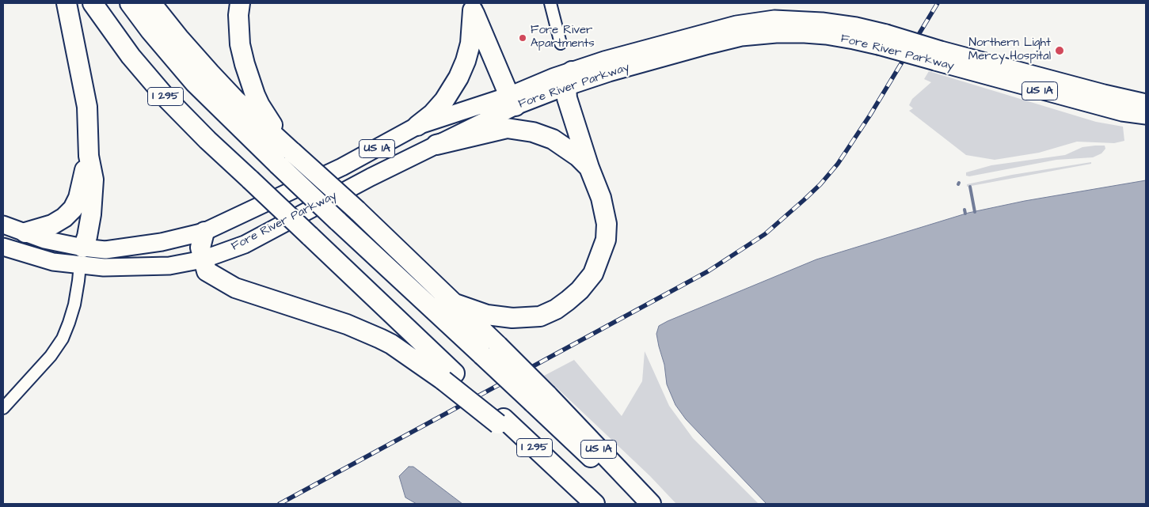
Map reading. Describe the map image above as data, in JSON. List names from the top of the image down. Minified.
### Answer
{"streets":{"highway":["US 1A","I 295"],"main road":["Fore River Parkway"]},"crossings":[["US 1A","I 295"]],"places":["Fore River Apartments","Northern Light Mercy Hospital"]}
